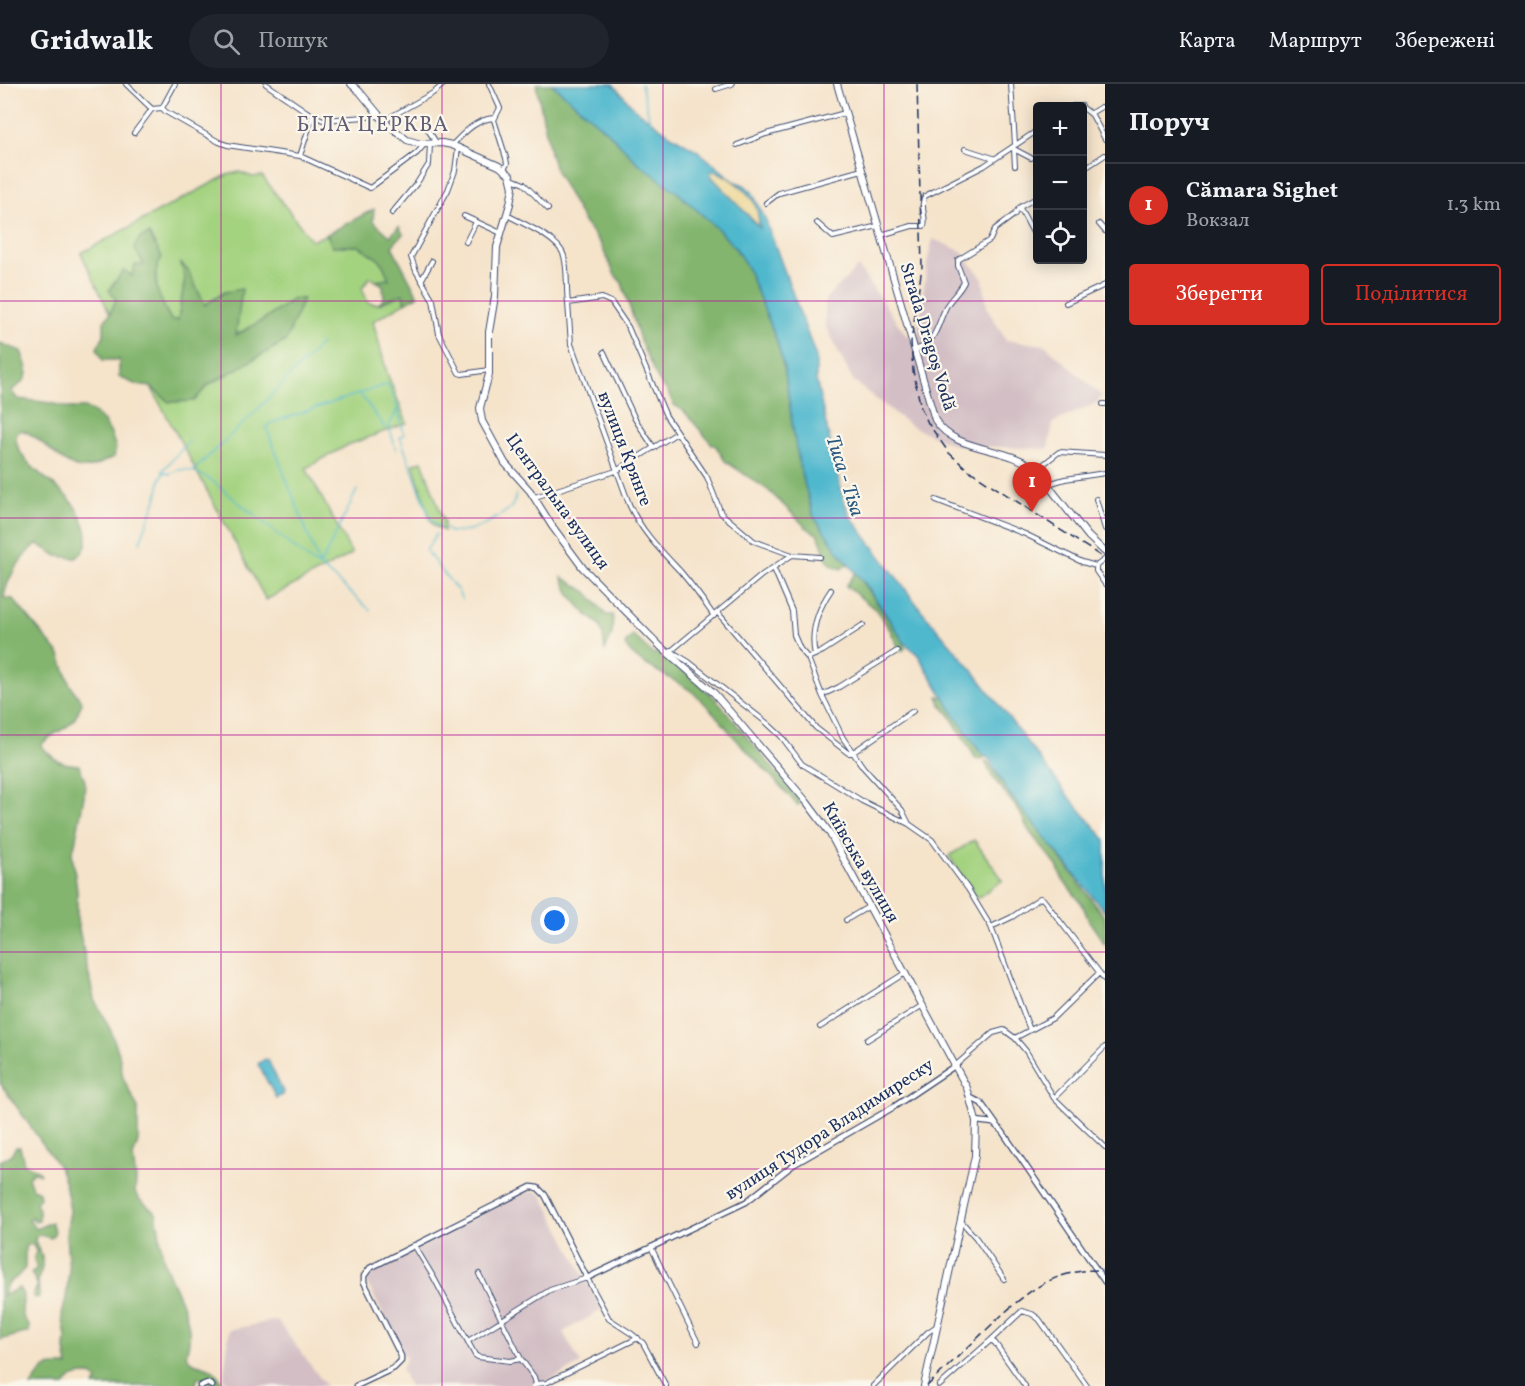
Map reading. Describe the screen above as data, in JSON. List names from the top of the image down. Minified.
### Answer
{"streets":{"main road":["Strada Dragoș Vodă","Центральна вулиця","Київська вулиця"],"street":["вулиця Крянге","вулиця Тудора Владимиреску"]},"crossings":[["вулиця Крянге","Центральна вулиця"],["Центральна вулиця","Київська вулиця"],["Київська вулиця","вулиця Тудора Владимиреску"]],"districts":["БІЛА ЦЕРКВА"],"water":["Тиса - Tisa"],"page":{"header":"Gridwalk","search":"Пошук","nav":["Карта","Маршрут","Збережені"],"heading":"Поруч","map_buttons":["+","−"],"list":[{"mark":"1","name":"Cămara Sighet","note":"Вокзал","value":"1.3 km"}],"buttons":["Зберегти","Поділитися"],"pins":"1"}}
